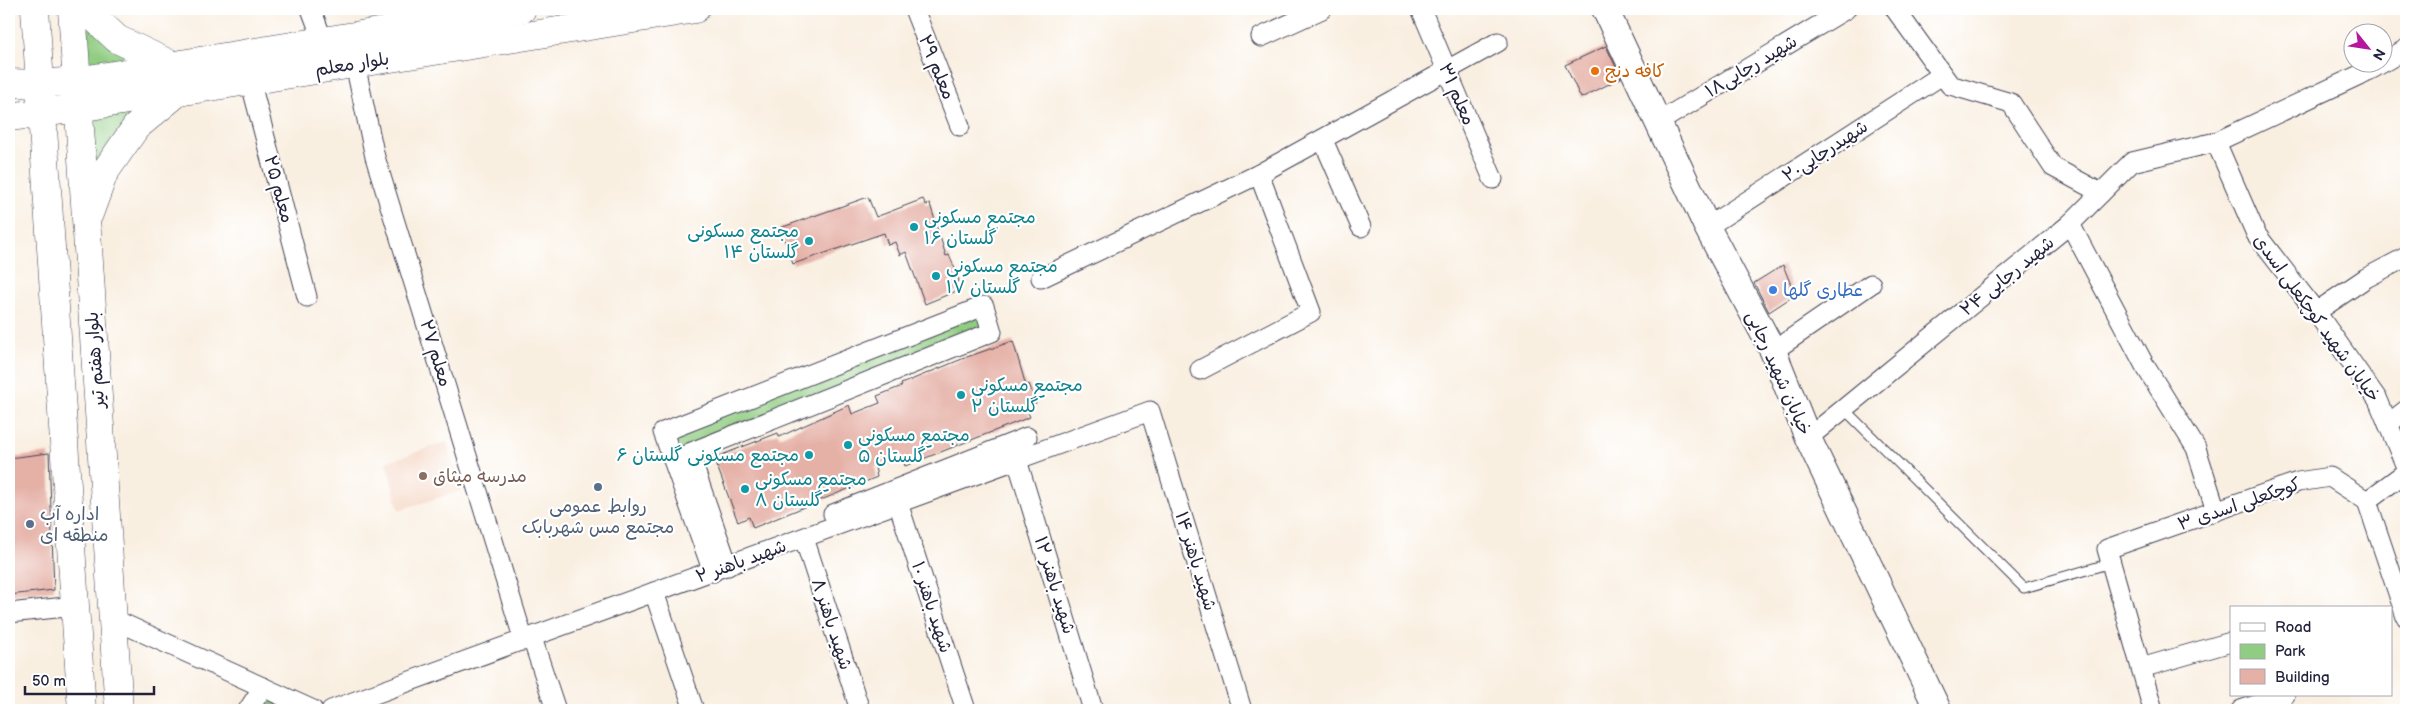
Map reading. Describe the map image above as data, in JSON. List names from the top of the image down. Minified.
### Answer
{"streets":{"main road":["بلوار معلم","بلوار هفتم تیر"],"street":["شهید رجایی۱۸","معلم ۲۹","معلم ۳۱","شهیدرجایی۲۰","معلم ۲۵","شهید رجایی ۲۴","خیابان شهید کوچکعلی اسدی","معلم ۲۷","خیابان شهید رجایی","کوچکعلی اسدی ۳","شهید باهنر ۲","شهید باهنر ۱۴","شهید باهنر ۱۲","شهید باهنر ۱۰","شهید باهنر ۸"]},"crossings":[["بلوار معلم","معلم ۲۵"],["بلوار معلم","معلم ۲۷"],["بلوار معلم","بلوار هفتم تیر"],["شهید رجایی۱۸","خیابان شهید رجایی"],["شهیدرجایی۲۰","خیابان شهید رجایی"],["شهید رجایی ۲۴","خیابان شهید کوچکعلی اسدی"],["شهید رجایی ۲۴","خیابان شهید رجایی"],["معلم ۲۷","شهید باهنر ۲"],["شهید باهنر ۲","شهید باهنر ۱۴"],["شهید باهنر ۲","شهید باهنر ۱۲"],["شهید باهنر ۲","شهید باهنر ۱۰"],["شهید باهنر ۲","شهید باهنر ۸"]],"places":["کافه دنج","مجتمع مسکونی گلستان ۱۶","مجتمع مسکونی گلستان ۱۴","مجتمع مسکونی گلستان ۱۷","عطاری گلها","مجتمع مسکونی گلستان ۲","مجتمع مسکونی گلستان ۵","مجتمع مسکونی گلستان ۶","مدرسه میثاق","روابط عمومی مجتمع مس شهربابک","مجتمع مسکونی گلستان ۸","اداره آب منطقه ای"],"legend":["Road","Park","Building"],"scale_bar":"50 m","north":"bottom right"}
